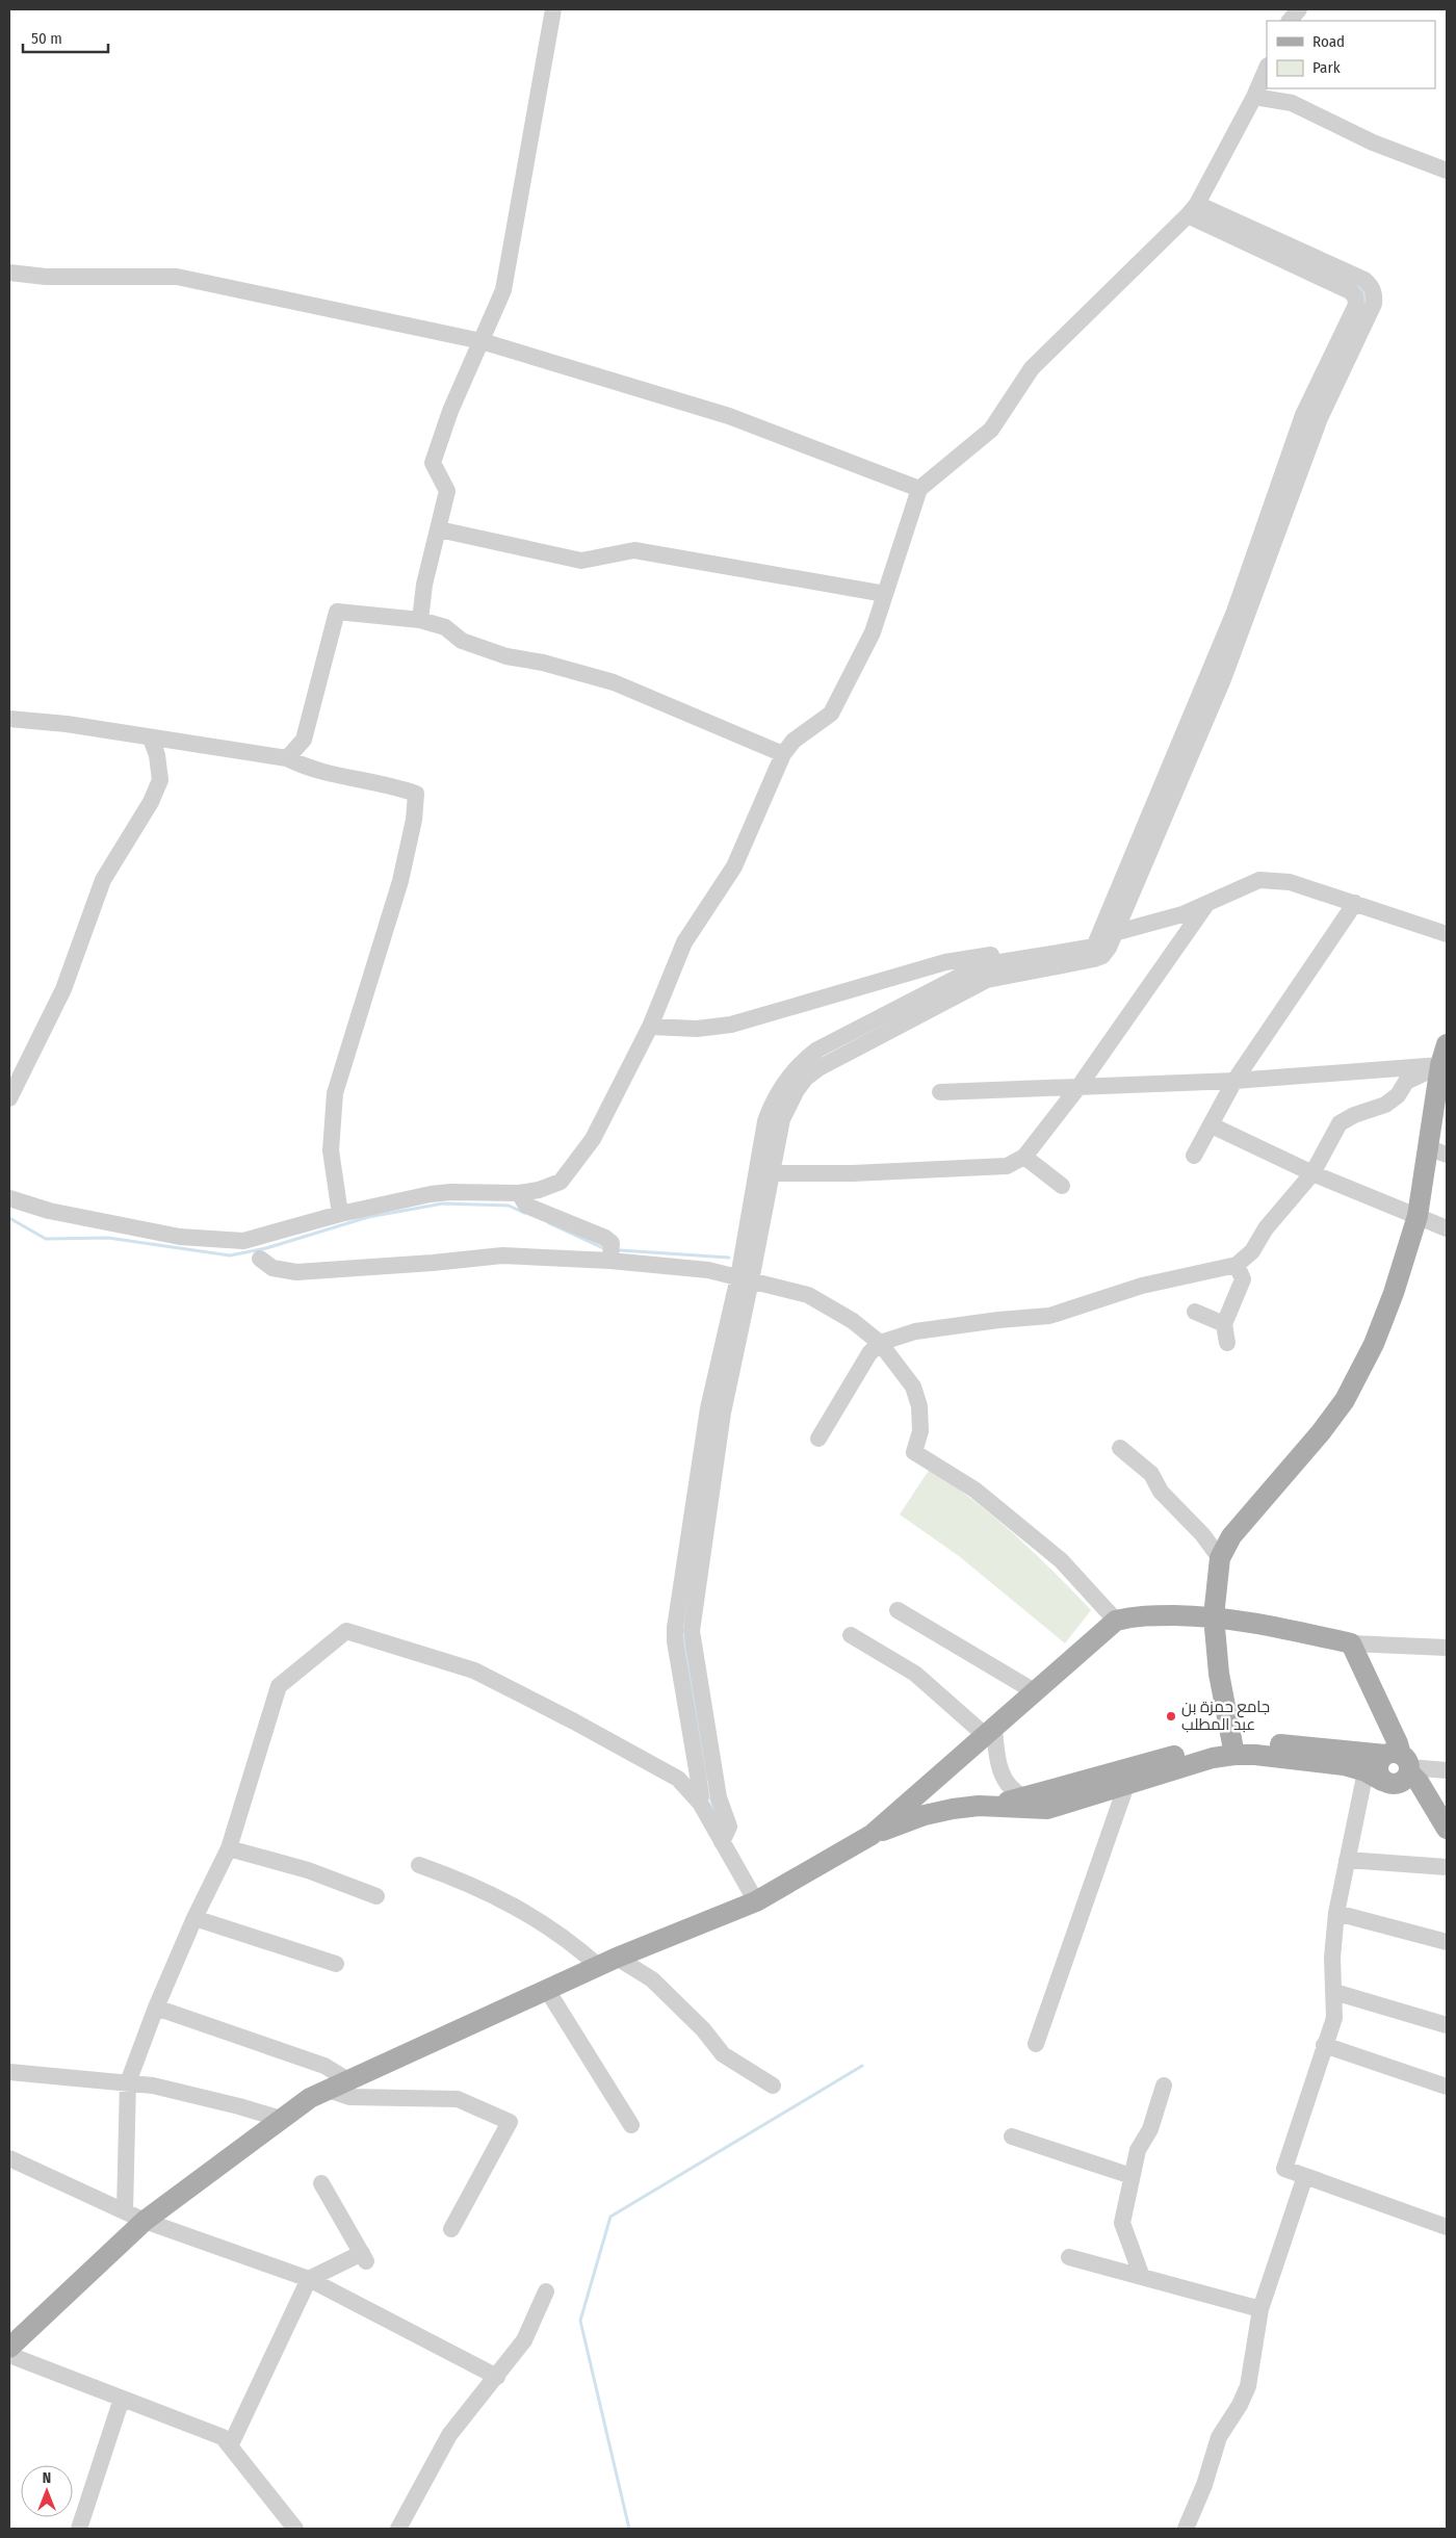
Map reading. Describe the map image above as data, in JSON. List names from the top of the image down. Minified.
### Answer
{"places":["جامع حمزة بن عبد المطلب"],"legend":["Road","Park"],"scale_bar":"50 m","north":"top"}
